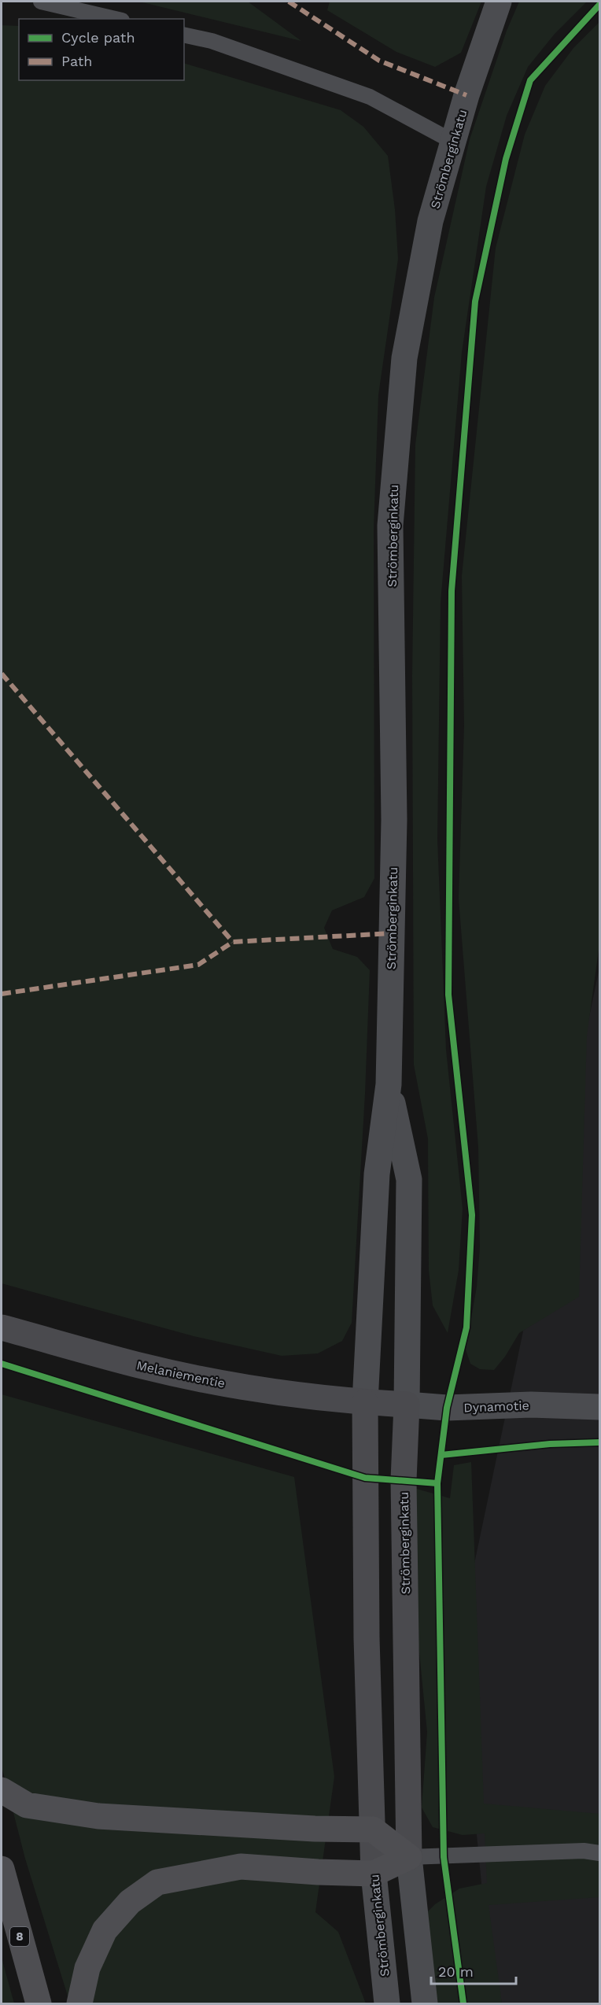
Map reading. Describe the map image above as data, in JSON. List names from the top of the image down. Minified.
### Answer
{"streets":{"highway":["8"],"main road":["Strömberginkatu","Melaniementie","Dynamotie"]},"crossings":[["Strömberginkatu","Melaniementie"],["Strömberginkatu","Dynamotie"],["Melaniementie","Dynamotie"]],"legend":["Cycle path","Path"],"scale_bar":"20 m"}
